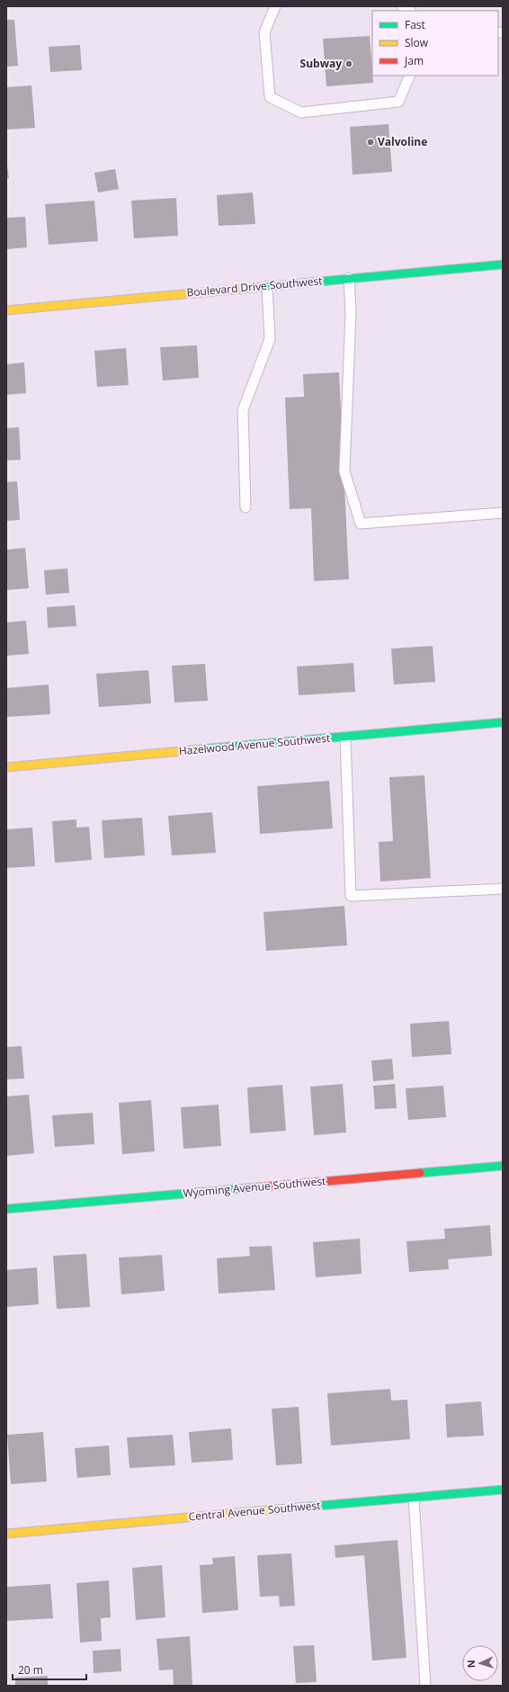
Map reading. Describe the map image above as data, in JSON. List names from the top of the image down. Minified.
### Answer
{"streets":{"street":["Boulevard Drive Southwest","Hazelwood Avenue Southwest","Wyoming Avenue Southwest","Central Avenue Southwest"]},"places":["Subway","Valvoline"],"legend":["Fast","Slow","Jam"],"scale_bar":"20 m","north":"left"}
